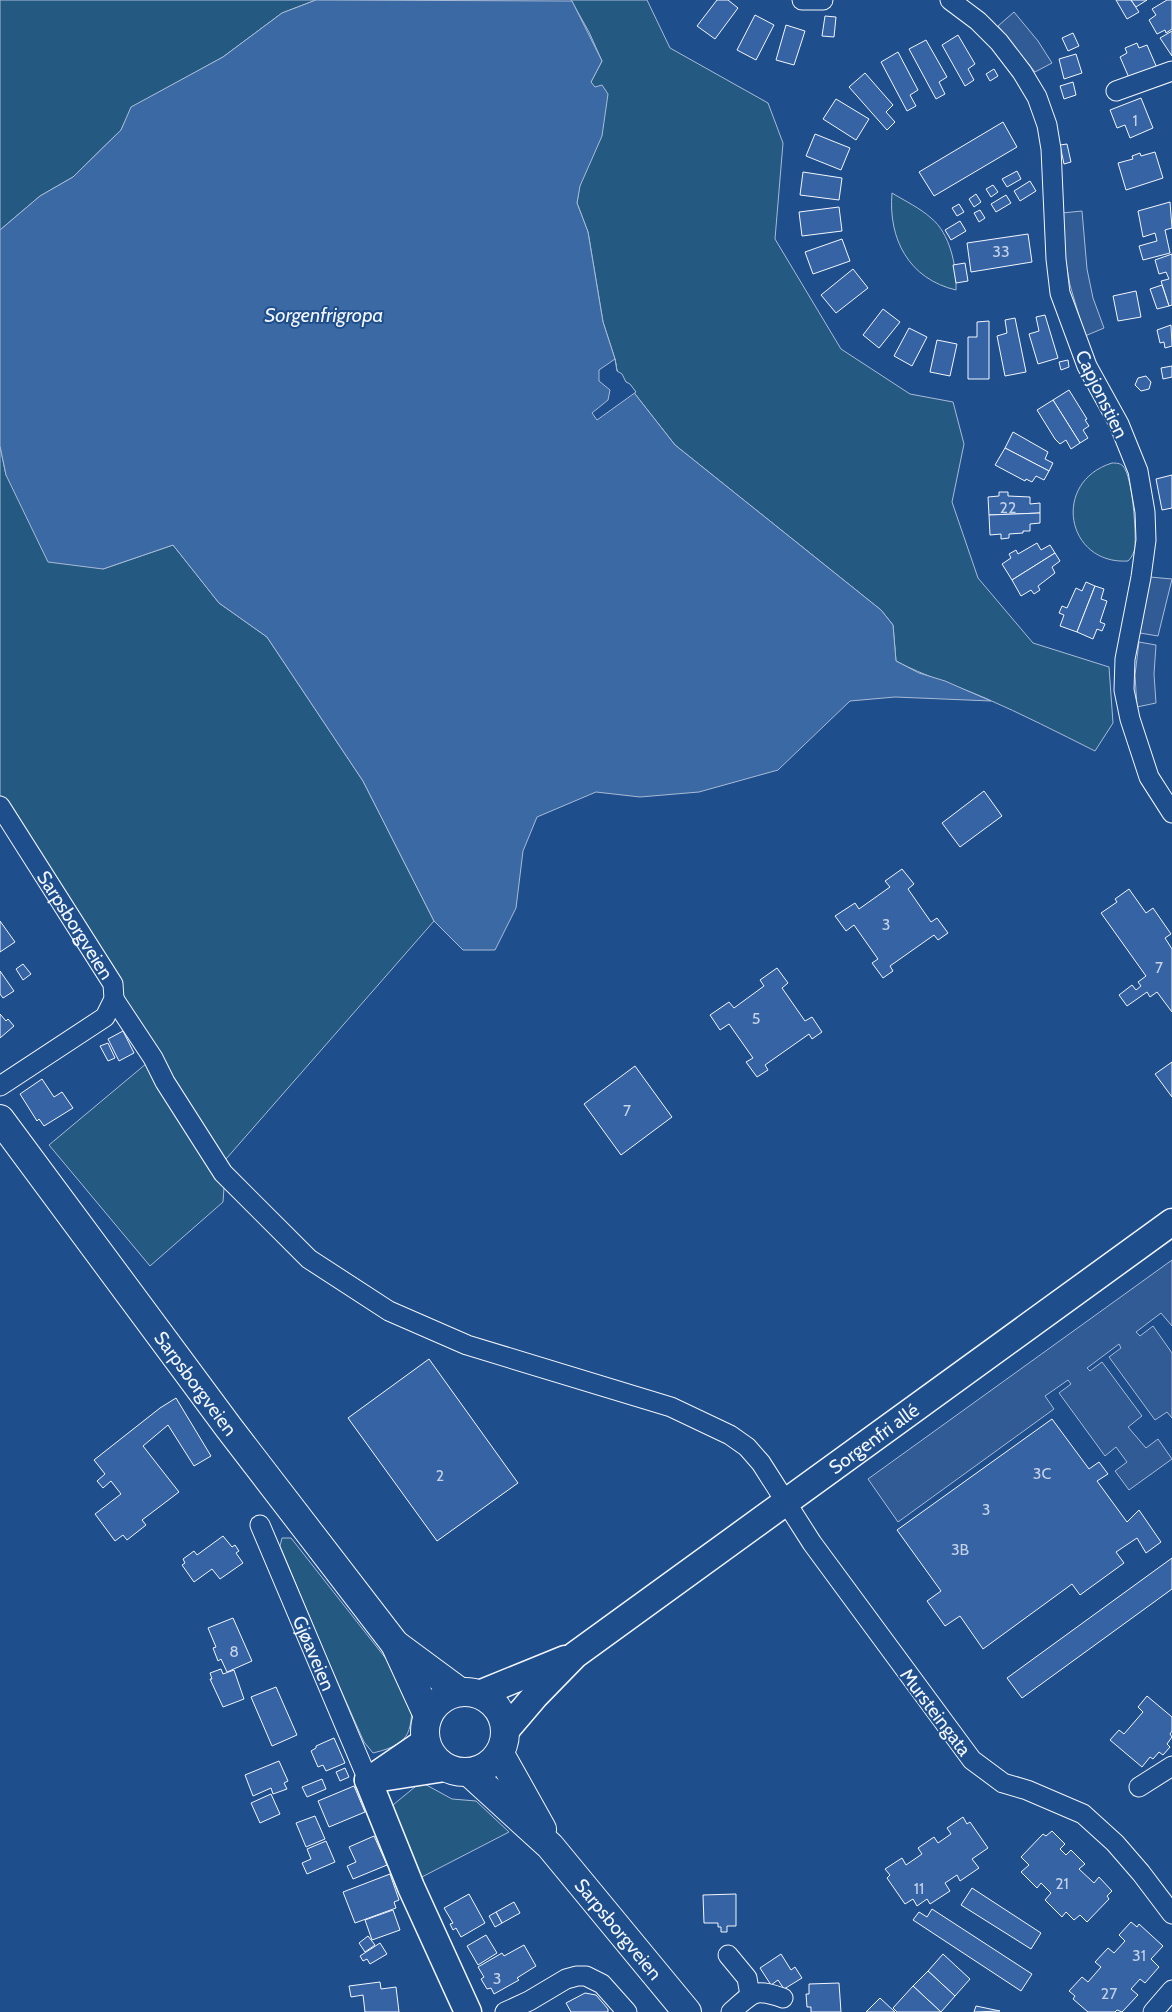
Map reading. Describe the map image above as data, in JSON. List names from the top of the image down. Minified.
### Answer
{"streets":{"highway":["Sarpsborgveien"],"street":["Capjonstien","Sorgenfri allé","Gjøaveien","Mursteingata"]},"crossings":[["Sarpsborgveien","Mursteingata"],["Sorgenfri allé","Mursteingata"]],"water":["Sorgenfrigropa"],"house_numbers":["1","33","22","3","7","5","7","3C","2","3","3B","8","21","11","31","3","27"]}
